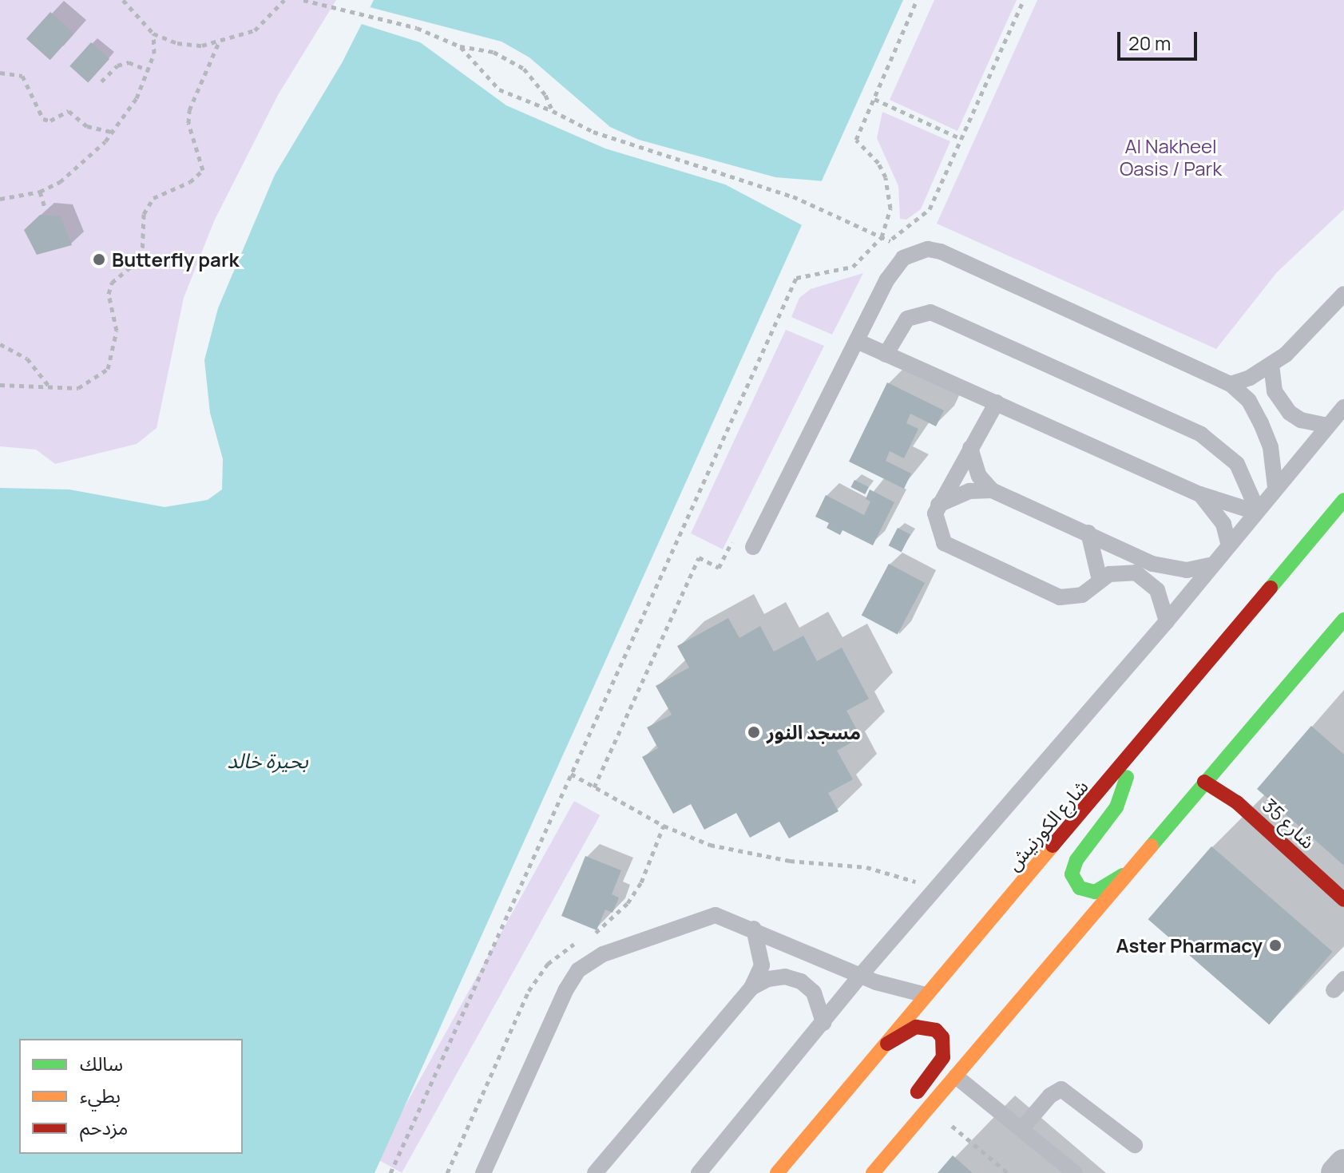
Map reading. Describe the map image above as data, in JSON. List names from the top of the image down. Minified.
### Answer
{"streets":{"main road":["شارع 35","شارع الكورنيش"]},"water":["بحيرة خالد"],"parks":["Al Nakheel Oasis / Park"],"places":["Butterfly park","مسجد النور","Aster Pharmacy"],"legend":["سالك","بطيء","مزدحم"],"scale_bar":"20 m"}
